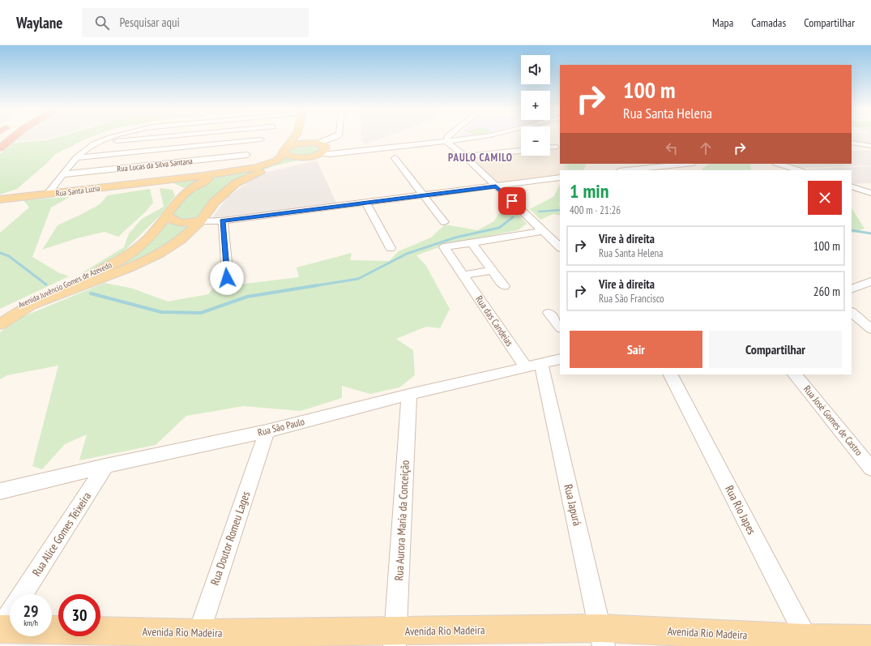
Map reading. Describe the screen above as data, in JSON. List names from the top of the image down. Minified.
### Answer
{"streets":{"main road":["Rua Santa Luzia","Avenida Juvêncio Gomes de Azevedo","Avenida Rio Madeira"],"street":["Rua Lucas da Silva Santana","Rua das Candeias","Rua José Gomes de Castro","Rua São Paulo","Rua Japurá","Rua Rio Japes","Rua Aurora Maria da Conceição","Rua Alice Gomes Teixeira","Rua Doutor Romeu Lages"]},"crossings":[["Rua Santa Luzia","Avenida Juvêncio Gomes de Azevedo"],["Rua das Candeias","Rua São Paulo"],["Rua das Candeias","Rua Japurá"],["Rua São Paulo","Rua Japurá"],["Rua São Paulo","Rua Aurora Maria da Conceição"],["Rua São Paulo","Rua Alice Gomes Teixeira"],["Rua São Paulo","Rua Doutor Romeu Lages"],["Rua Japurá","Avenida Rio Madeira"],["Rua Rio Japes","Avenida Rio Madeira"],["Rua Aurora Maria da Conceição","Avenida Rio Madeira"],["Rua Alice Gomes Teixeira","Avenida Rio Madeira"],["Rua Doutor Romeu Lages","Avenida Rio Madeira"]],"districts":["PAULO CAMILO"],"page":{"header":"Waylane","search":"Pesquisar aqui","nav":["Mapa","Camadas","Compartilhar"],"map_buttons":["+","−"],"turn":["100 m","Rua Santa Helena"],"heading":["1 min","400 m · 21:26"],"list":[{"name":"Vire à direita","note":"Rua Santa Helena","value":"100 m"},{"name":"Vire à direita","note":"Rua São Francisco","value":"260 m"}],"buttons":["Sair","Compartilhar"],"speed":"29 km/h","limit":"30"}}
